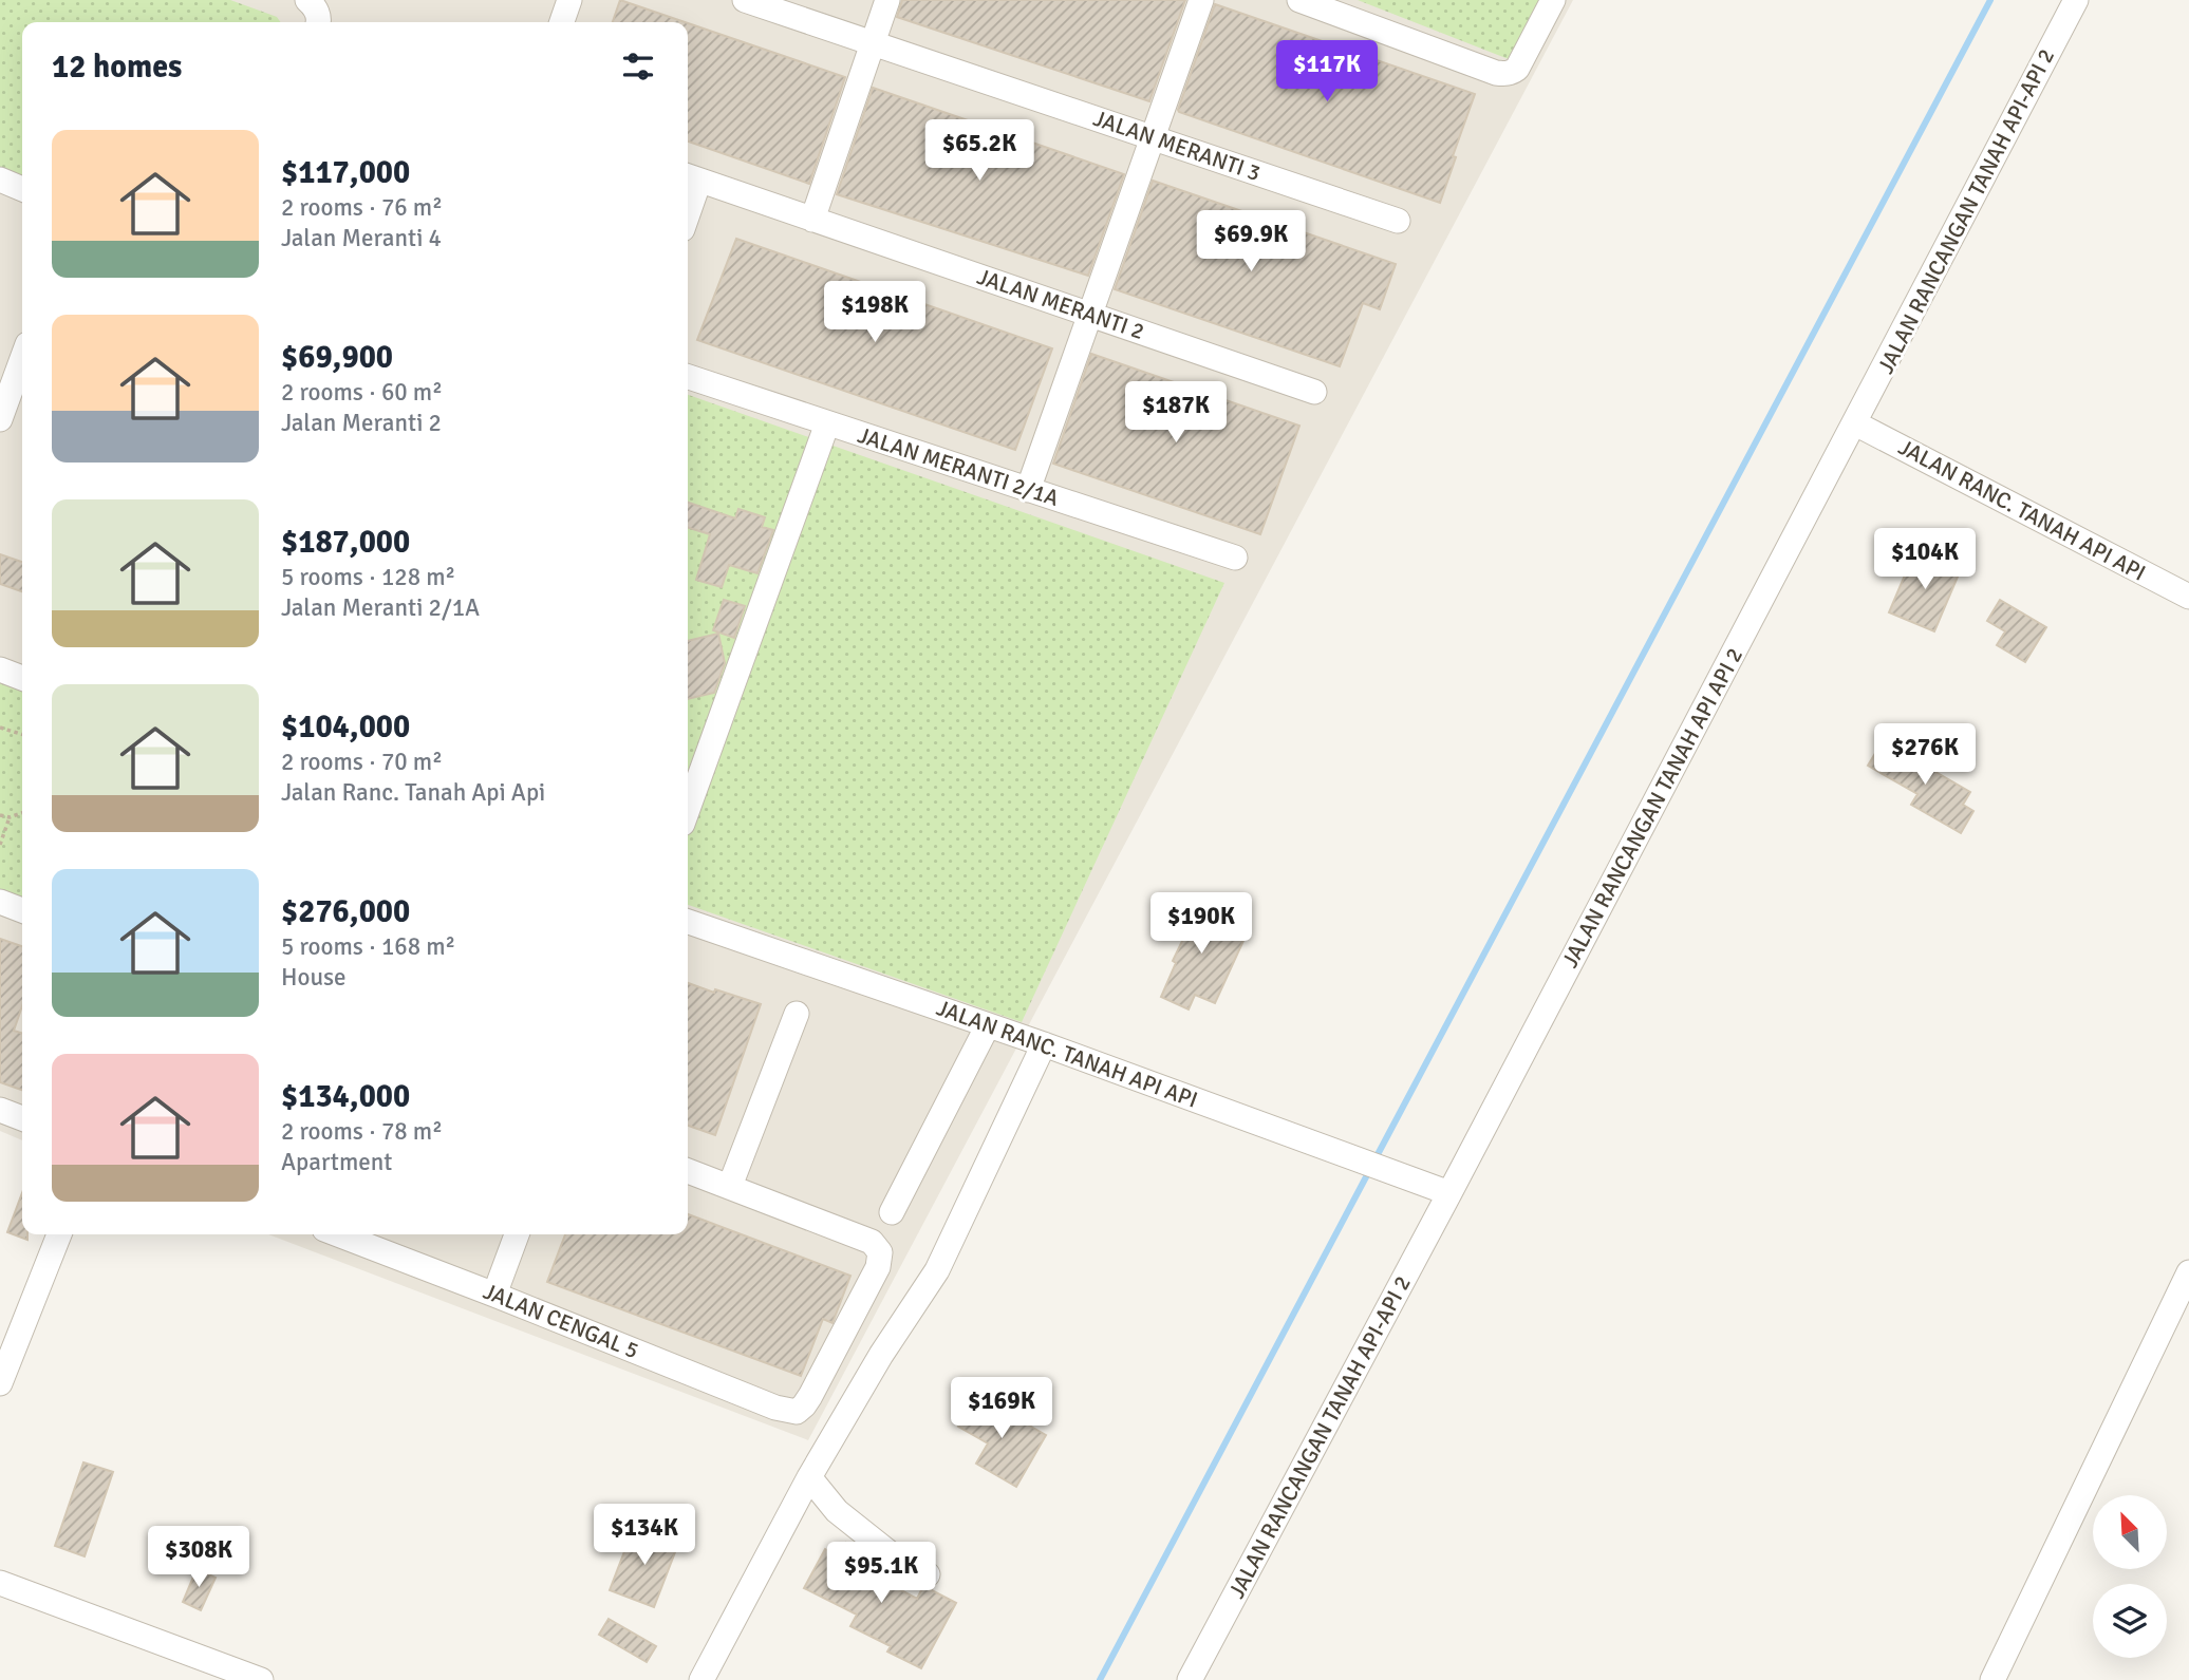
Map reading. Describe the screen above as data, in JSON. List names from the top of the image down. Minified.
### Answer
{"streets":{"street":["JALAN MERANTI 3","JALAN RANCANGAN TANAH API-API 2","JALAN MERANTI 2","JALAN MERANTI 2/1A","JALAN RANC. TANAH API API","JALAN RANCANGAN TANAH API API 2","JALAN CENGAL 5"]},"crossings":[["JALAN RANCANGAN TANAH API-API 2","JALAN RANC. TANAH API API"],["JALAN RANCANGAN TANAH API-API 2","JALAN RANCANGAN TANAH API API 2"],["JALAN RANC. TANAH API API","JALAN RANCANGAN TANAH API API 2"]],"north":"top left","page":{"heading":"12 homes","price":["$117K","$65.2K","$69.9K","$198K","$187K","$104K","$276K","$190K","$169K","$134K","$308K","$95.1K"],"list":[{"name":"$117,000","note":"2 rooms · 76 m² · Jalan Meranti 4"},{"name":"$69,900","note":"2 rooms · 60 m² · Jalan Meranti 2"},{"name":"$187,000","note":"5 rooms · 128 m² · Jalan Meranti 2/1A"},{"name":"$104,000","note":"2 rooms · 70 m² · Jalan Ranc. Tanah Api Api"},{"name":"$276,000","note":"5 rooms · 168 m² · House"},{"name":"$134,000","note":"2 rooms · 78 m² · Apartment"}]}}
